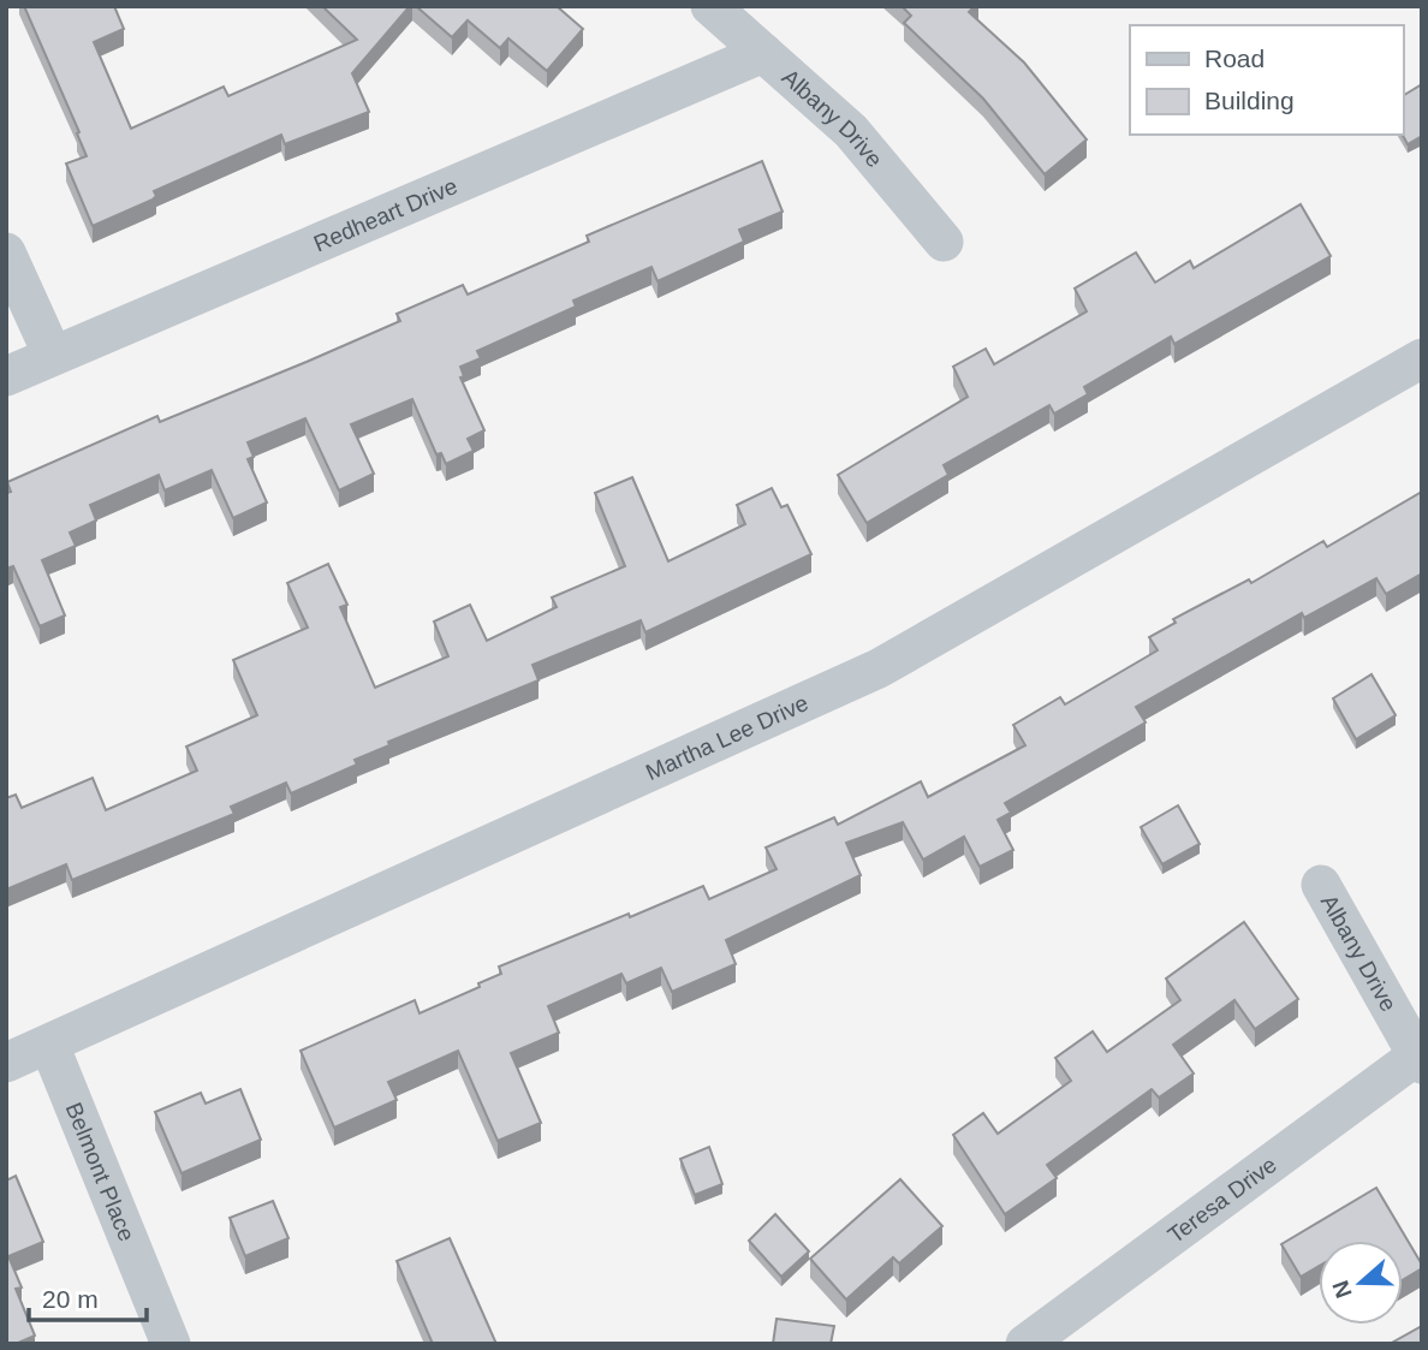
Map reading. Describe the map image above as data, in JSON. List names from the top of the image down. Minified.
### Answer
{"streets":{"street":["Albany Drive","Redheart Drive","Martha Lee Drive","Belmont Place","Teresa Drive"]},"crossings":[["Albany Drive","Redheart Drive"],["Albany Drive","Teresa Drive"],["Martha Lee Drive","Belmont Place"]],"legend":["Road","Building"],"scale_bar":"20 m","north":"left"}
